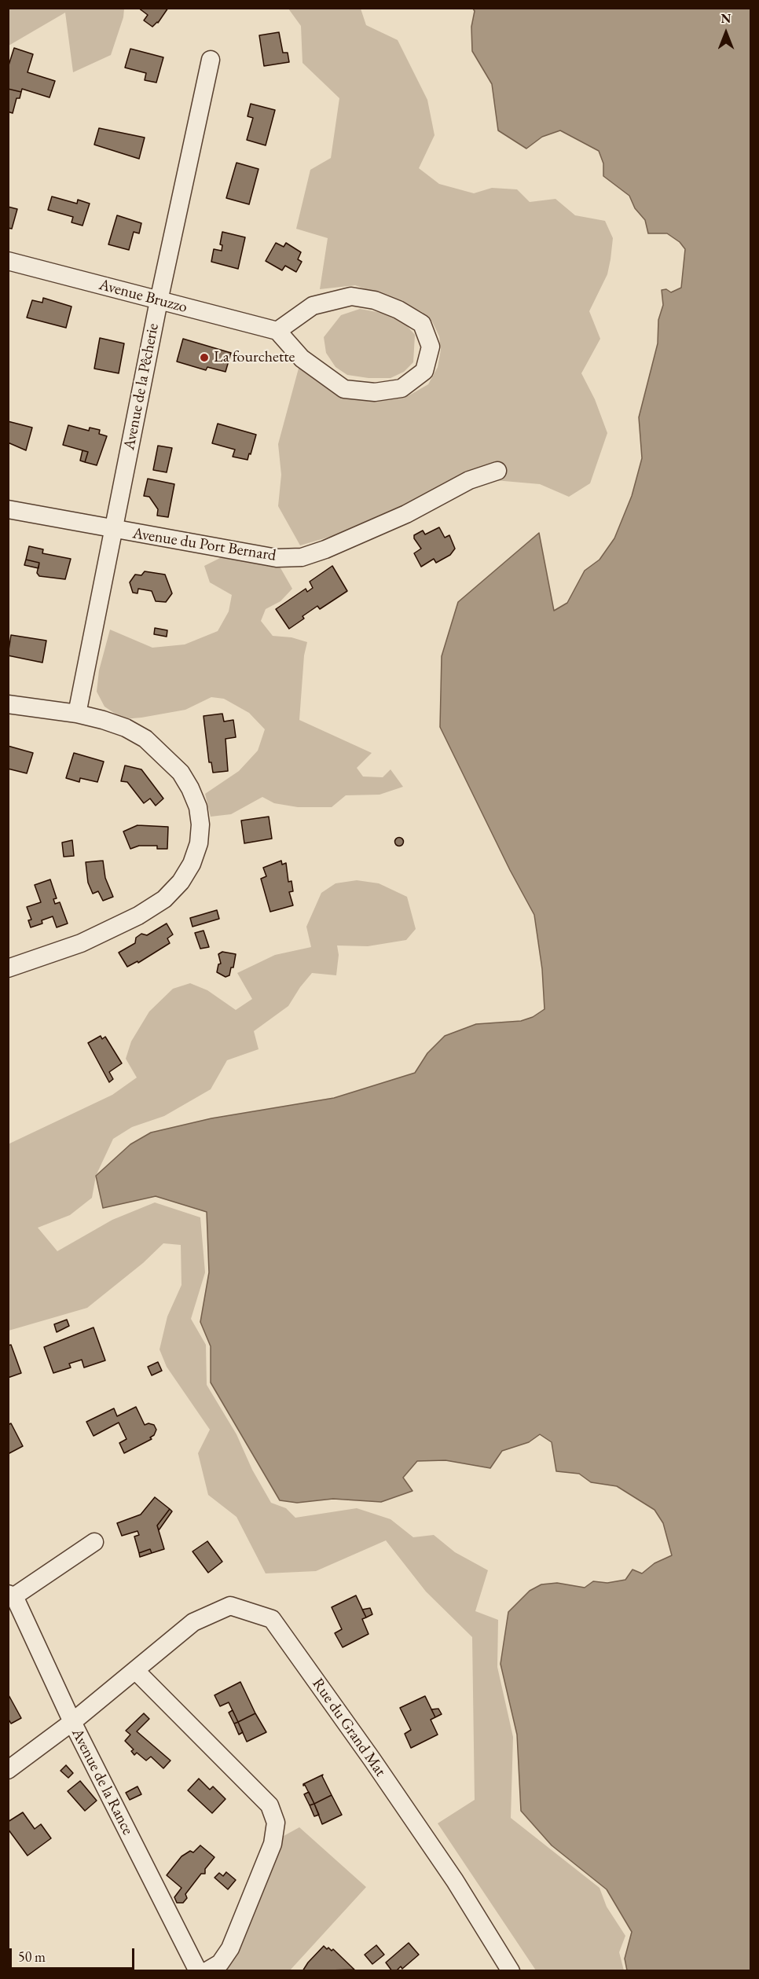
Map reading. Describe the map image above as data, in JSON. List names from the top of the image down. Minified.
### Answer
{"streets":{"street":["Avenue Bruzzo","Avenue de la Pêcherie","Avenue du Port Bernard","Rue du Grand Mat","Avenue de la Rance"]},"crossings":[["Avenue Bruzzo","Avenue de la Pêcherie"],["Avenue de la Pêcherie","Avenue du Port Bernard"],["Rue du Grand Mat","Avenue de la Rance"]],"places":["La fourchette"],"scale_bar":"50 m","north":"top"}
